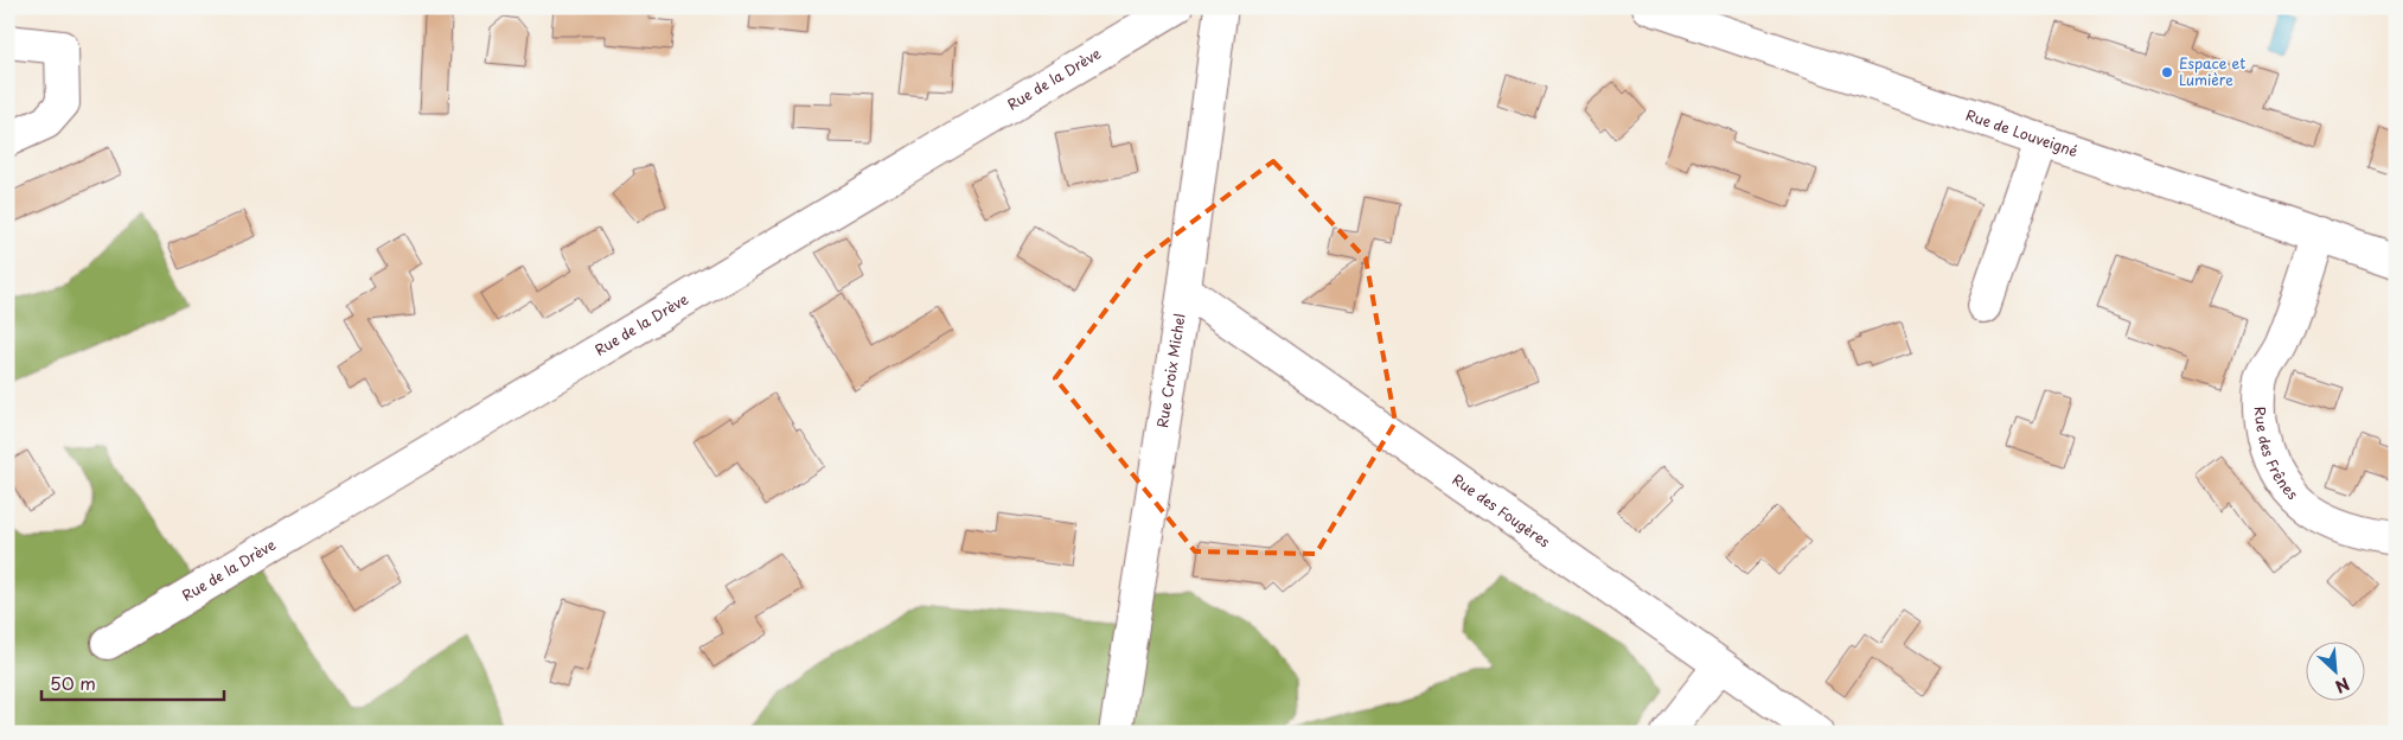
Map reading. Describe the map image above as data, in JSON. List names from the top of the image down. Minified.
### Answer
{"streets":{"street":["Rue de la Drève","Rue de Louveigné","Rue Croix Michel","Rue des Frênes","Rue des Fougères"]},"crossings":[["Rue de Louveigné","Rue des Frênes"],["Rue Croix Michel","Rue des Fougères"]],"places":["Espace et Lumière"],"scale_bar":"50 m","north":"bottom right"}
